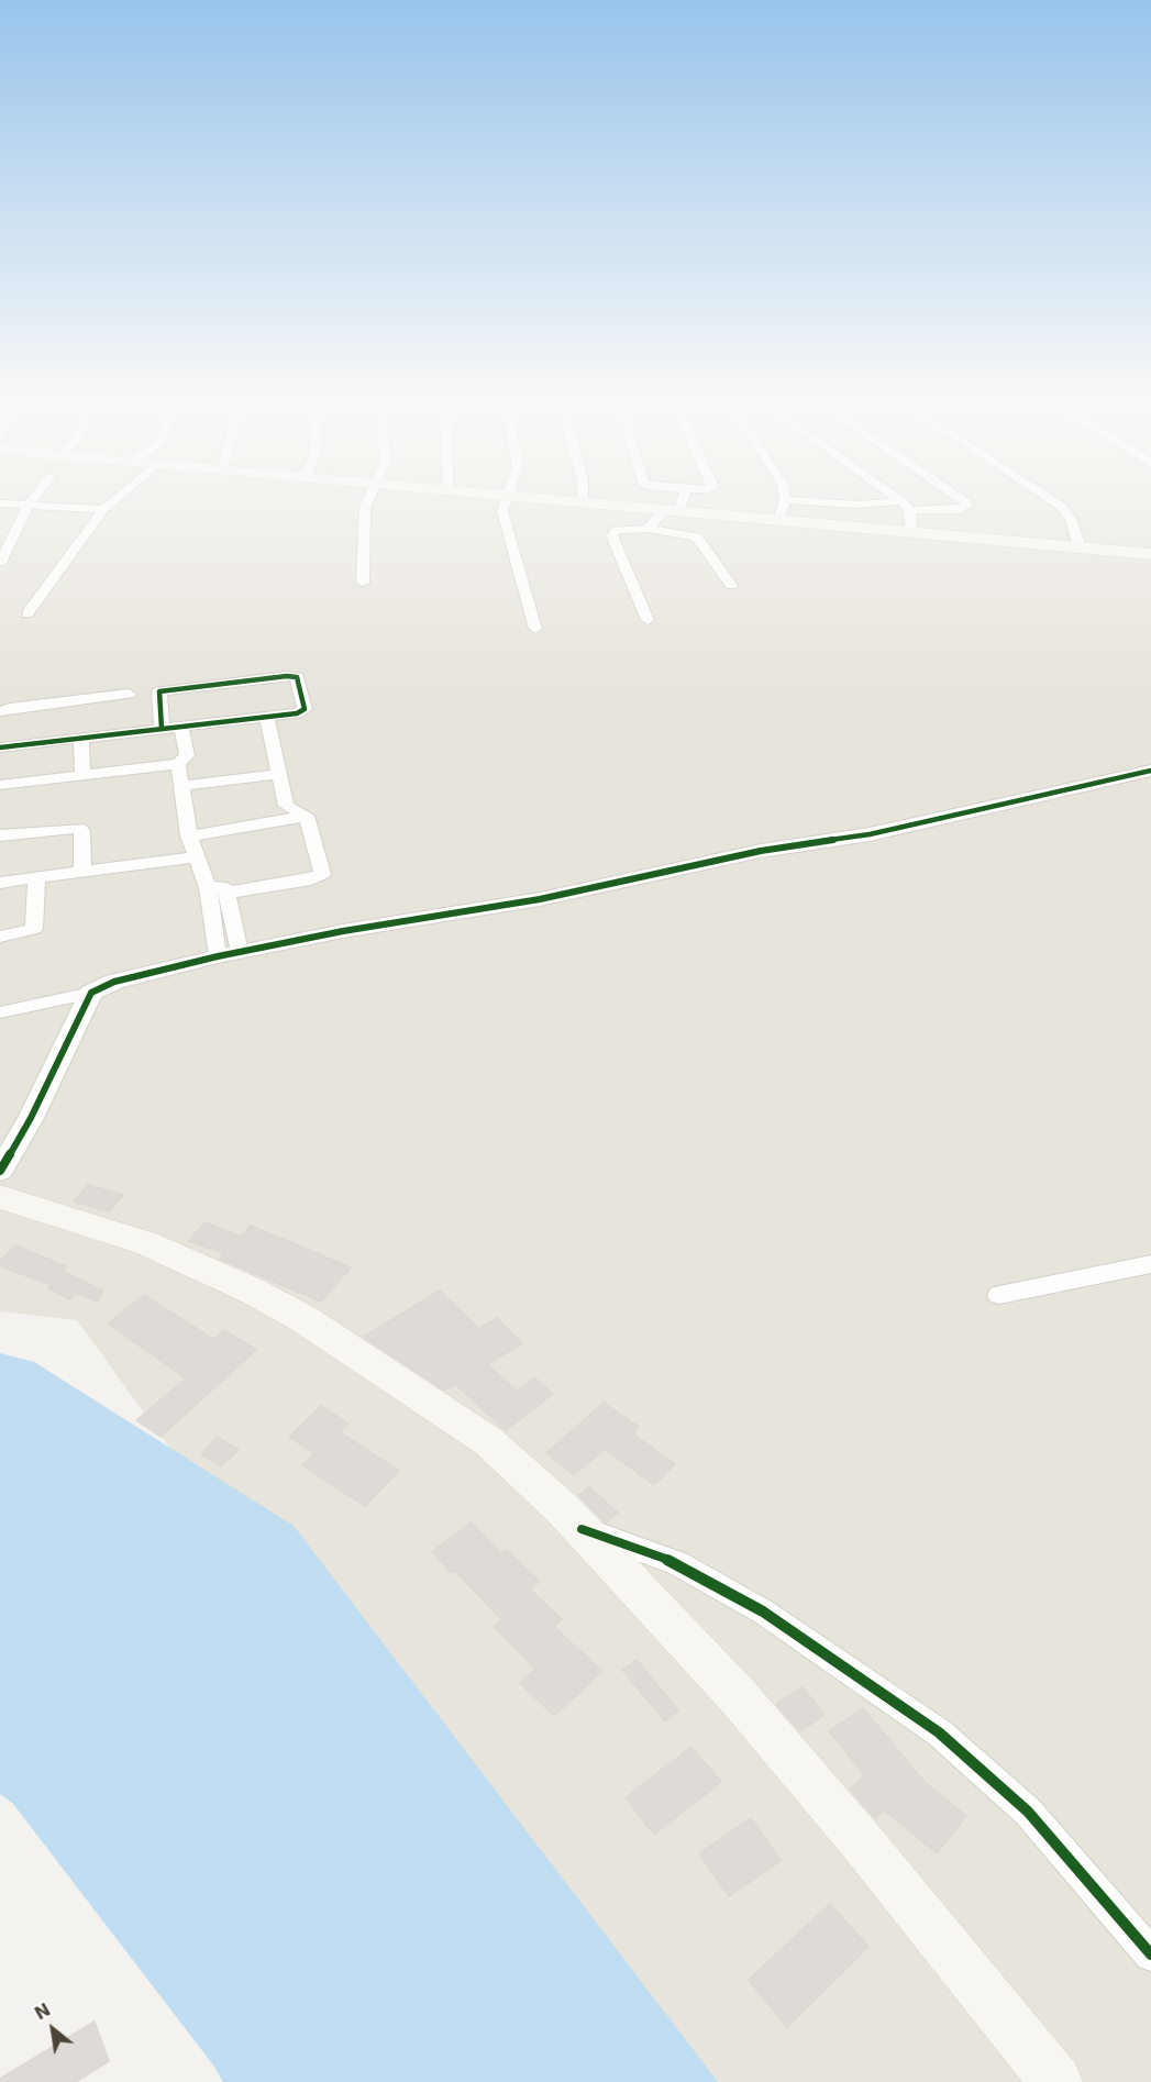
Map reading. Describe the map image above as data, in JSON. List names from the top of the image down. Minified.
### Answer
{"north":"top left"}
